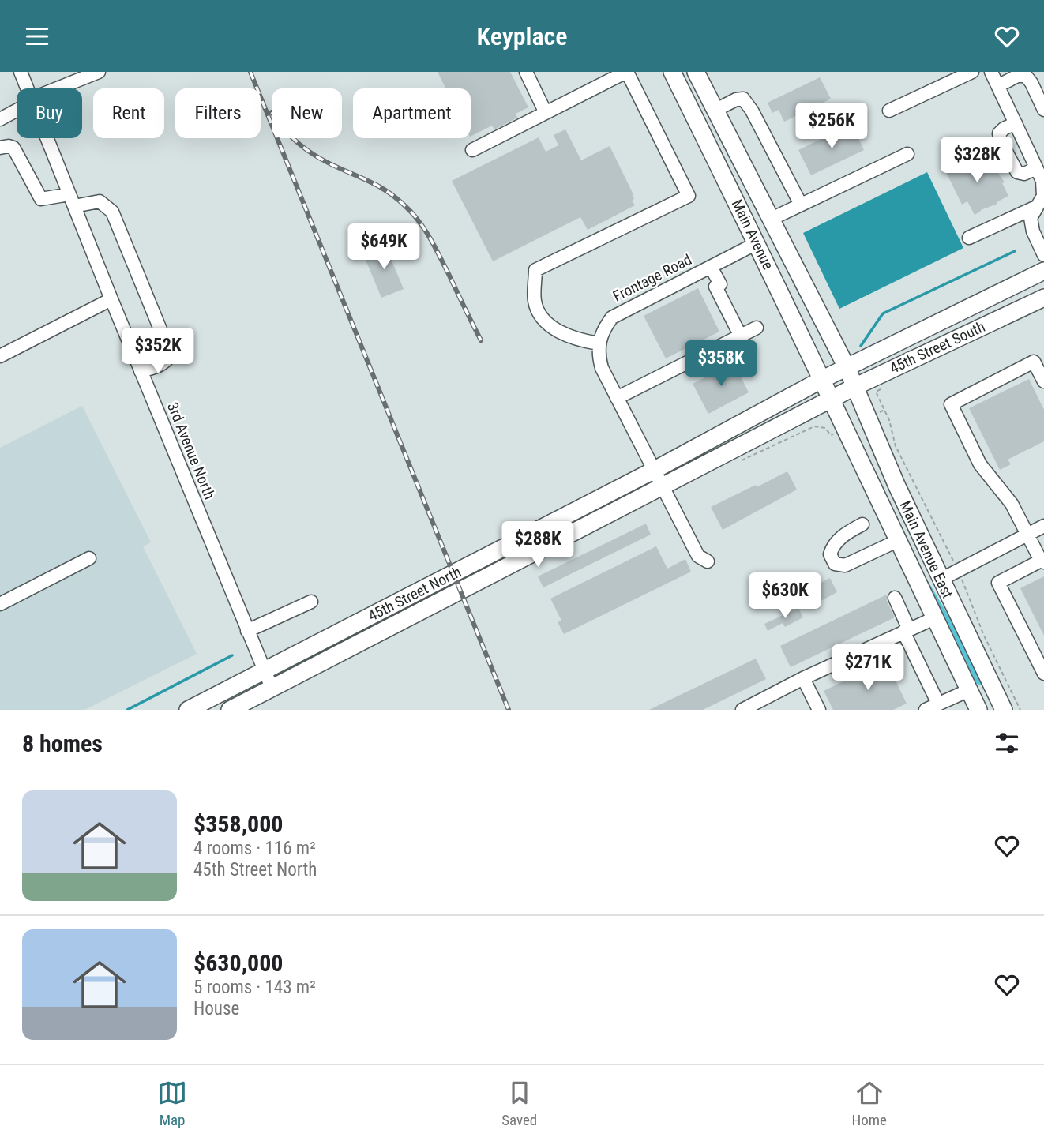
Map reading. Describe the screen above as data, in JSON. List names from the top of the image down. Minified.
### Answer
{"streets":{"main road":["Main Avenue","45th Street South","Main Avenue East","45th Street North"],"street":["Frontage Road","3rd Avenue North"]},"crossings":[["Main Avenue","Frontage Road"],["Main Avenue","45th Street South"],["Main Avenue","Main Avenue East"],["Main Avenue","45th Street North"],["45th Street South","Main Avenue East"],["45th Street South","45th Street North"],["3rd Avenue North","45th Street North"],["Main Avenue East","45th Street North"]],"page":{"header":"Keyplace","chip":["Buy","Rent","Filters","New","Apartment"],"price":["$256K","$328K","$649K","$352K","$358K","$288K","$630K","$271K"],"heading":"8 homes","list":[{"name":"$358,000","note":"4 rooms · 116 m² · 45th Street North"},{"name":"$630,000","note":"5 rooms · 143 m² · House"}],"tabs":["Map","Saved","Home"]}}
